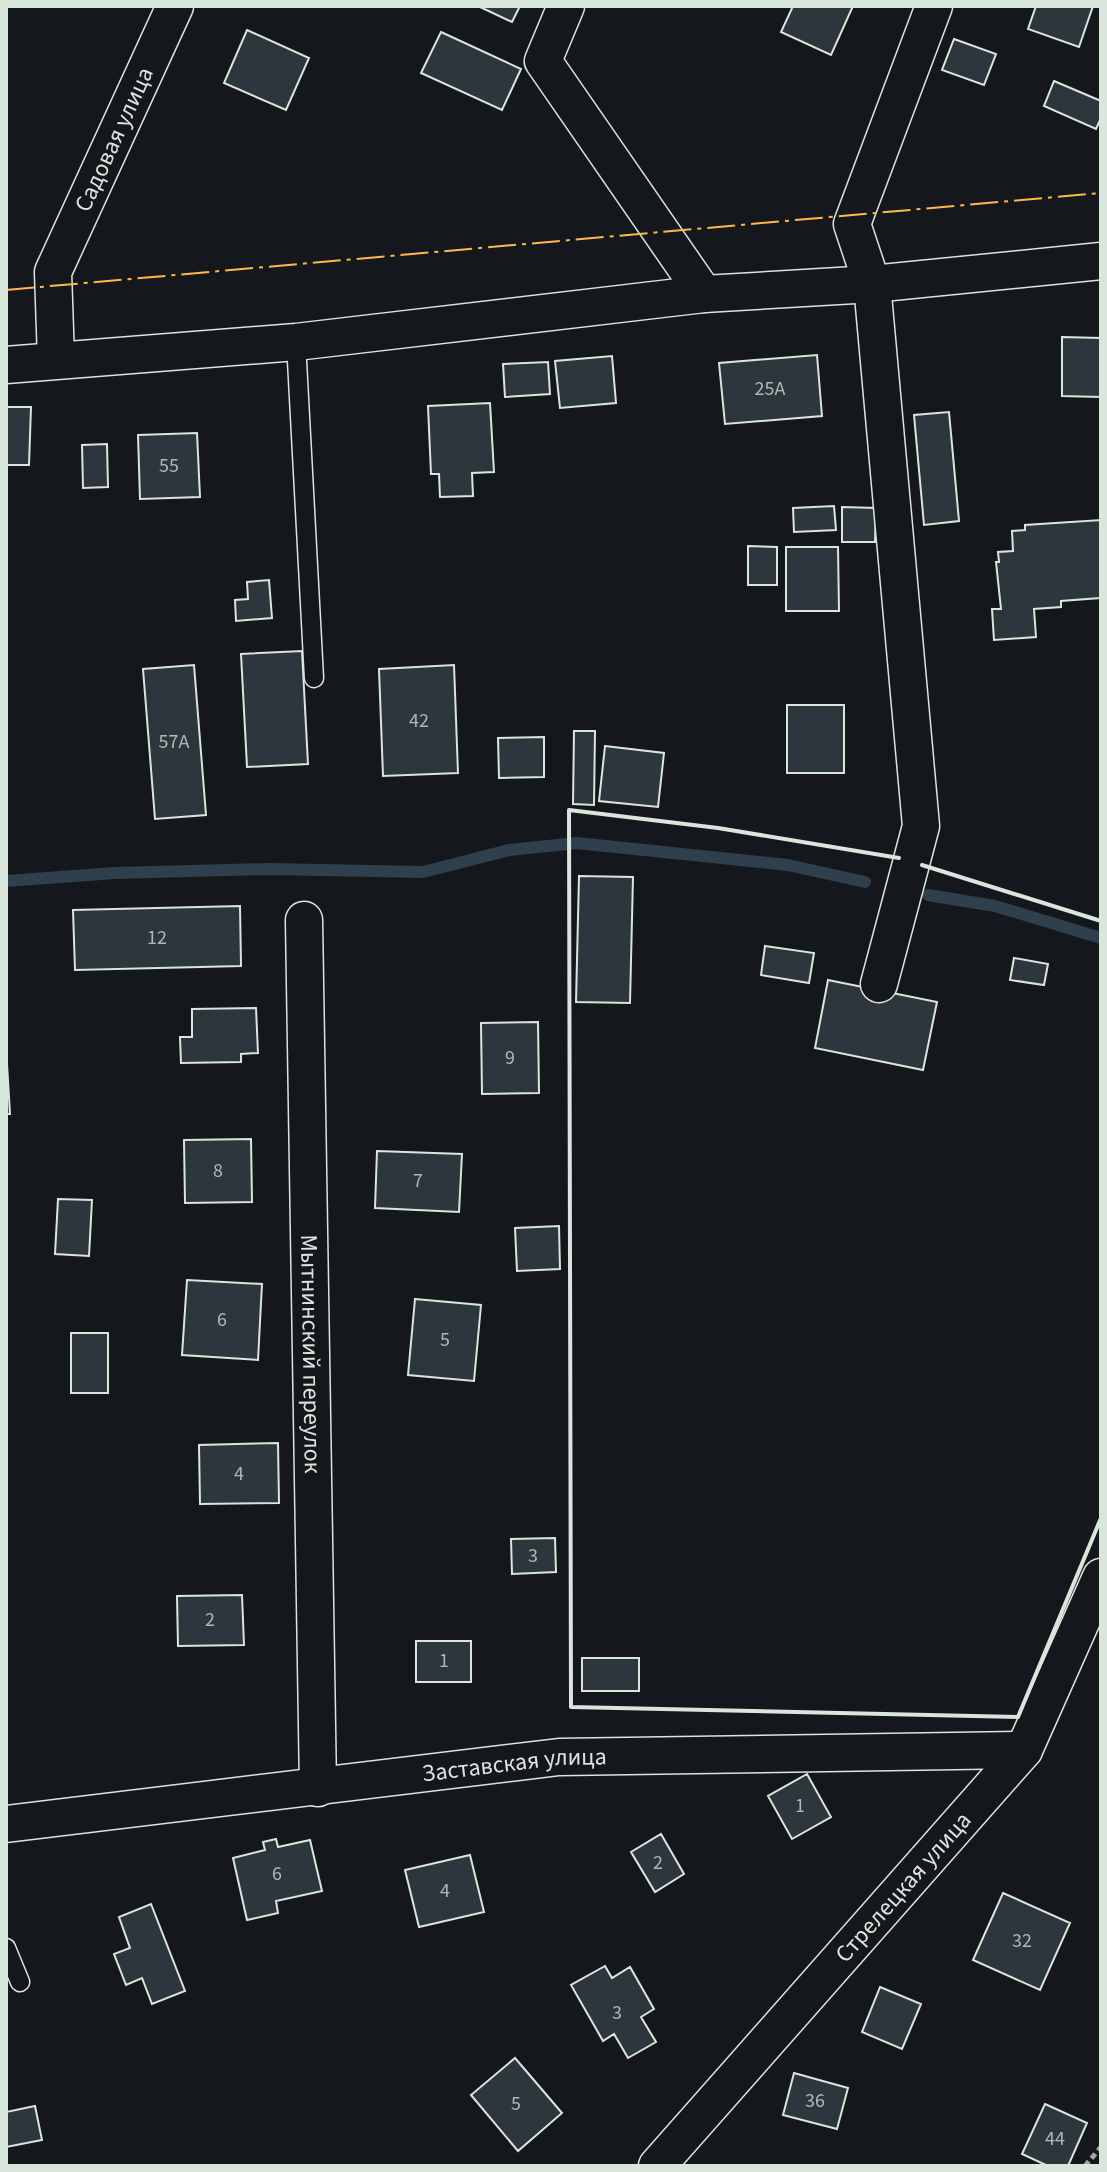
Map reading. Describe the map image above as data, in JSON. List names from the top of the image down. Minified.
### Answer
{"streets":{"street":["Садовая улица","Мытнинский переулок","Заставская улица","Стрелецкая улица"]},"crossings":[["Мытнинский переулок","Заставская улица"],["Заставская улица","Стрелецкая улица"]],"house_numbers":["25А","55","42","57А","12","9","8","7","6","5","4","3","2","1","1","2","6","4","32","3","36","5","44"]}
